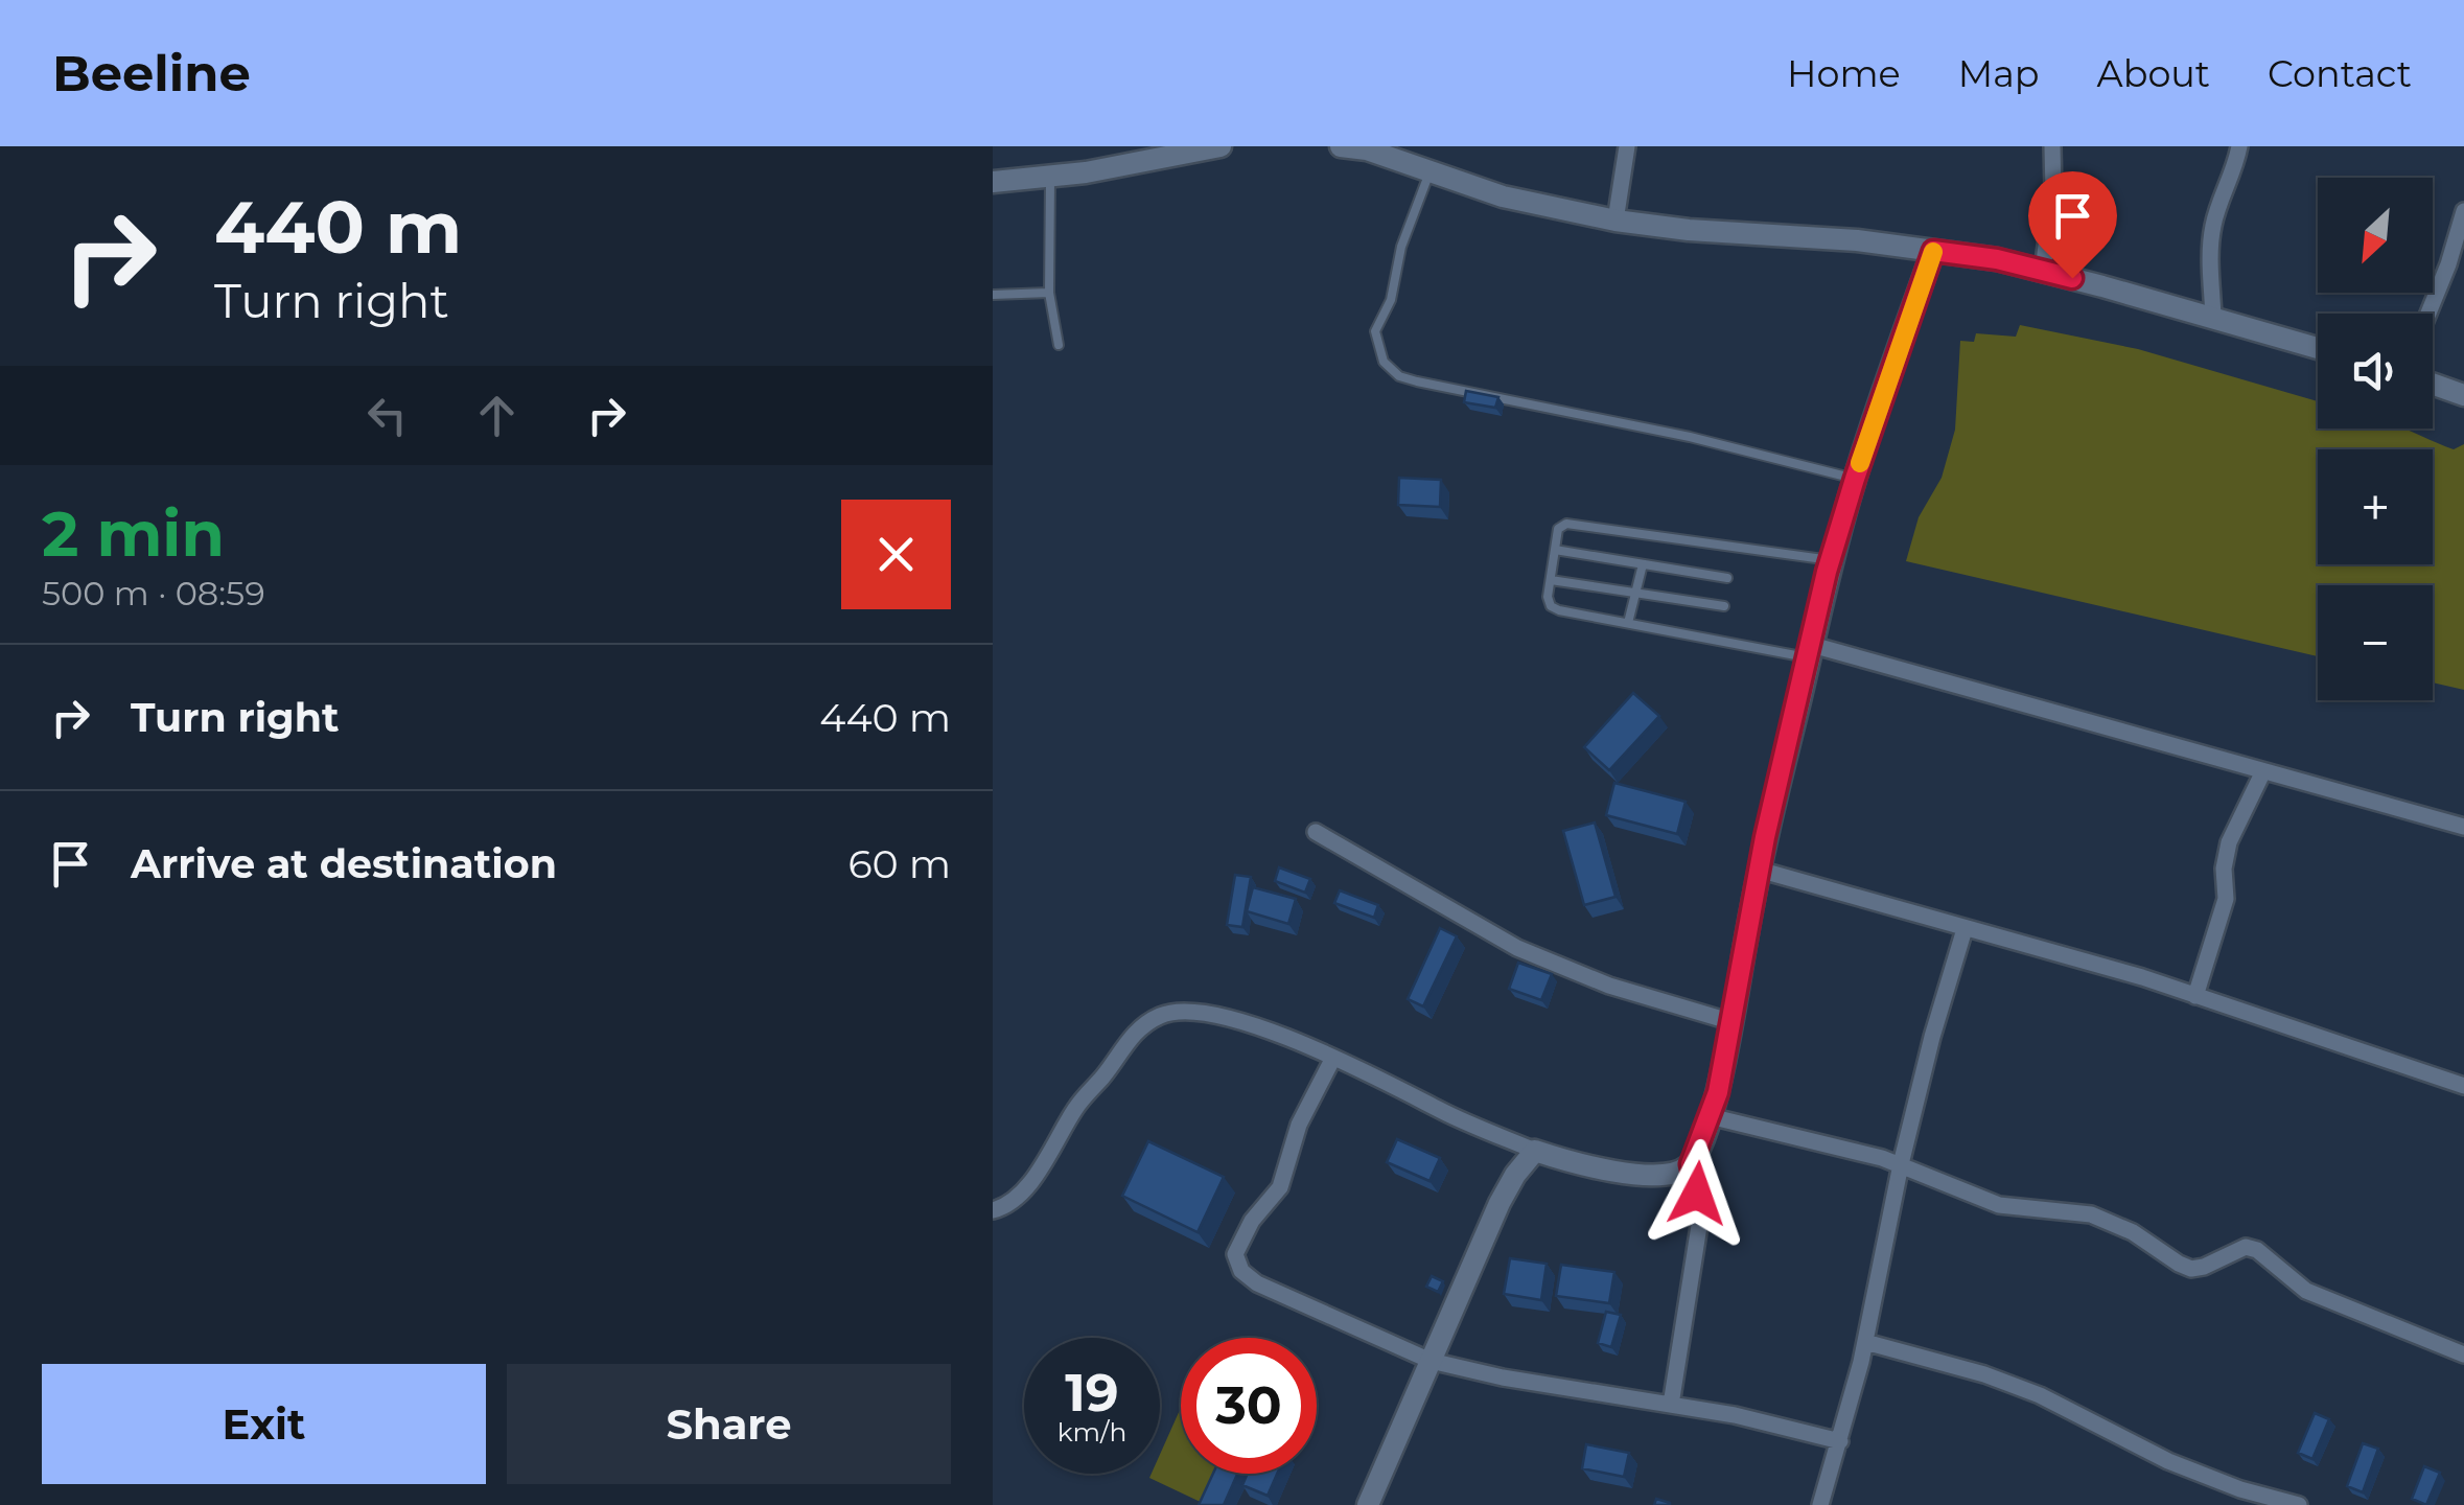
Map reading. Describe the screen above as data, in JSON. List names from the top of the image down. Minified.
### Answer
{"north":"bottom left","page":{"header":"Beeline","nav":["Home","Map","About","Contact"],"turn":["440 m","Turn right"],"map_buttons":["+","−"],"heading":["2 min","500 m · 08:59"],"list":[{"name":"Turn right","value":"440 m"},{"name":"Arrive at destination","value":"60 m"}],"speed":"19 km/h","limit":"30","buttons":["Exit","Share"]}}
